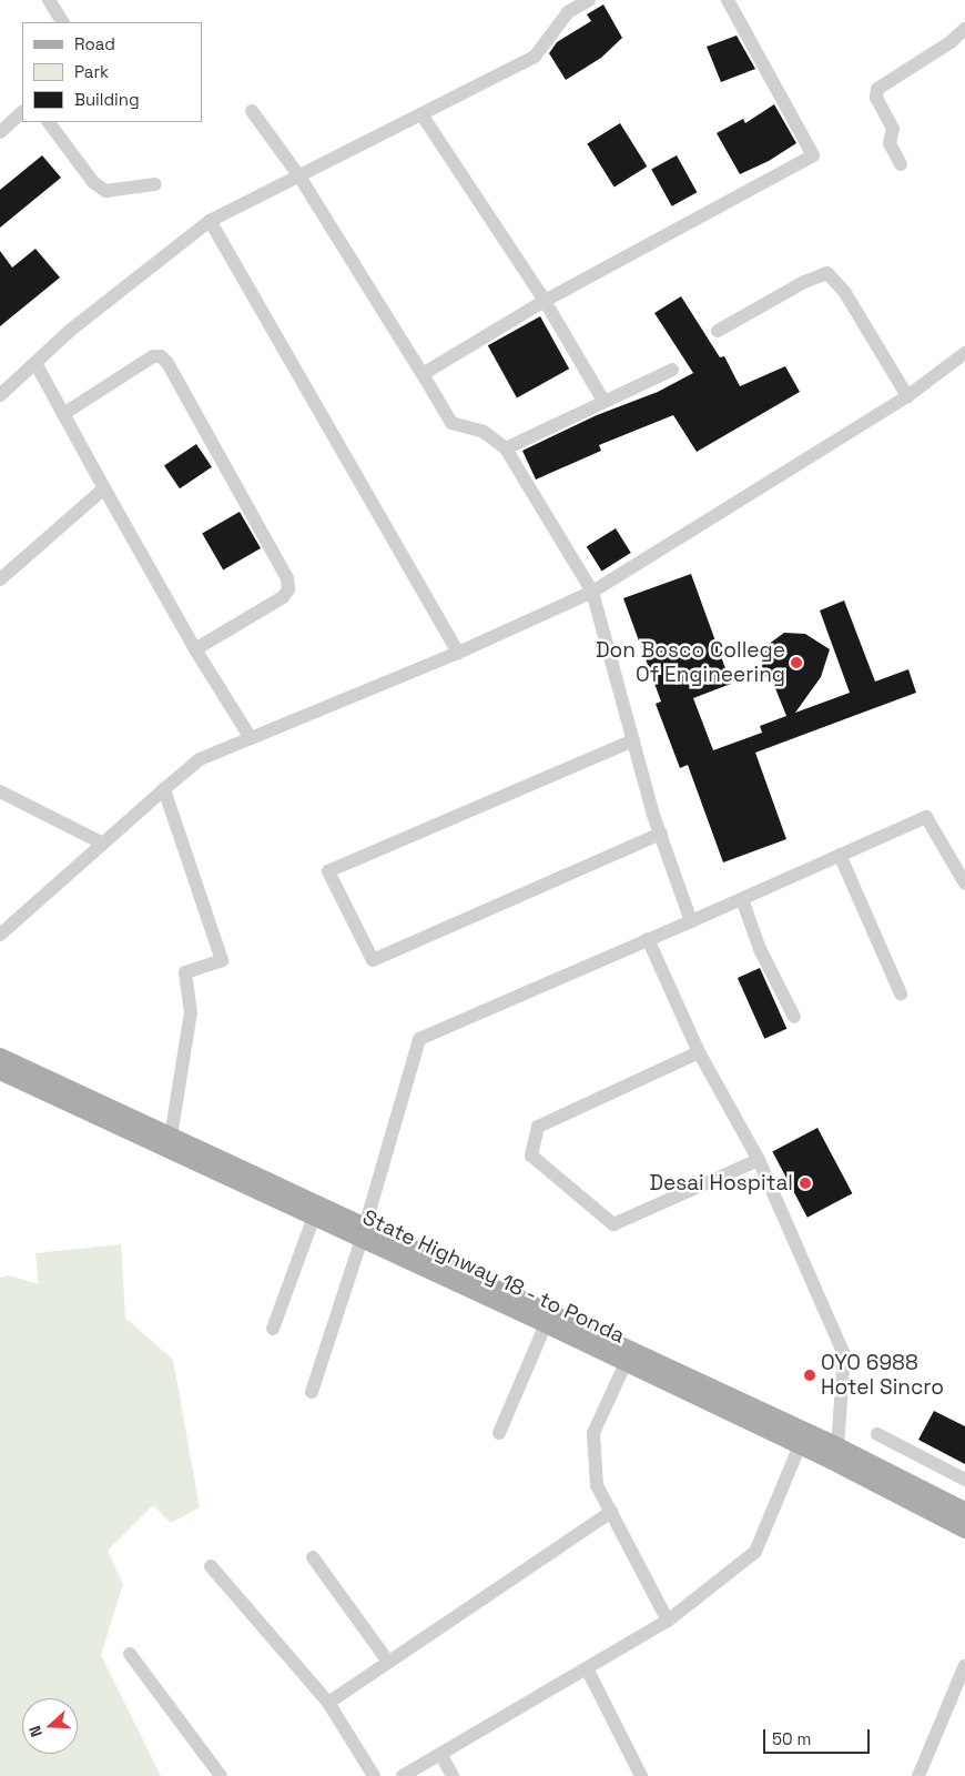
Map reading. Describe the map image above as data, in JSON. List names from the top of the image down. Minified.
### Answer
{"streets":{"main road":["State Highway 18 - to Ponda"]},"places":["Don Bosco College Of Engineering","Desai Hospital","OYO 6988 Hotel Sincro"],"legend":["Road","Park","Building"],"scale_bar":"50 m","north":"left"}
